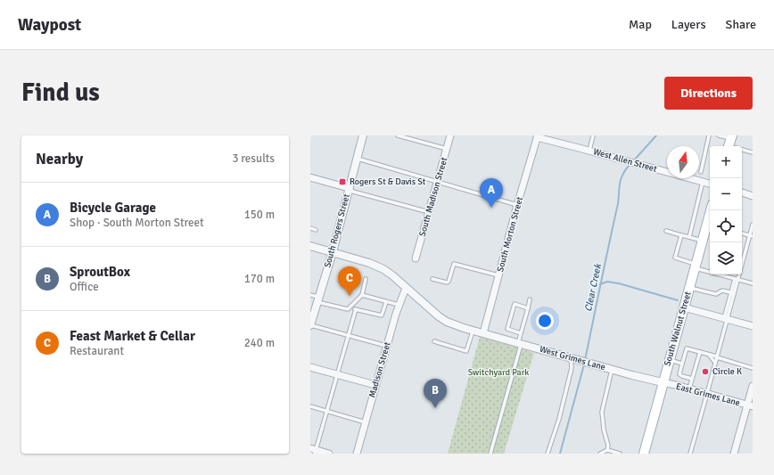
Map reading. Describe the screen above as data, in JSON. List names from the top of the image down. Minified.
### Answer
{"streets":{"main road":["South Walnut Street"],"street":["West Allen Street","South Madison Street","South Rogers Street","South Morton Street","West Grimes Lane","Madison Street","East Grimes Lane"]},"crossings":[["West Allen Street","South Morton Street"],["South Rogers Street","West Grimes Lane"],["South Morton Street","West Grimes Lane"],["South Walnut Street","West Grimes Lane"],["South Walnut Street","East Grimes Lane"],["West Grimes Lane","Madison Street"],["West Grimes Lane","East Grimes Lane"]],"water":["Clear Creek"],"parks":["Switchyard Park"],"places":{"transit":["Rogers St & Davis St"],"other":["Circle K"]},"north":"top","page":{"header":"Waypost","nav":["Map","Layers","Share"],"buttons":"Directions","title":"Find us","heading":["Nearby","3 results"],"map_buttons":["+","−"],"pins":["A","C","B"],"list":[{"mark":"A","name":"Bicycle Garage","note":"Shop · South Morton Street","value":"150 m"},{"mark":"B","name":"SproutBox","note":"Office","value":"170 m"},{"mark":"C","name":"Feast Market & Cellar","note":"Restaurant","value":"240 m"}]}}
